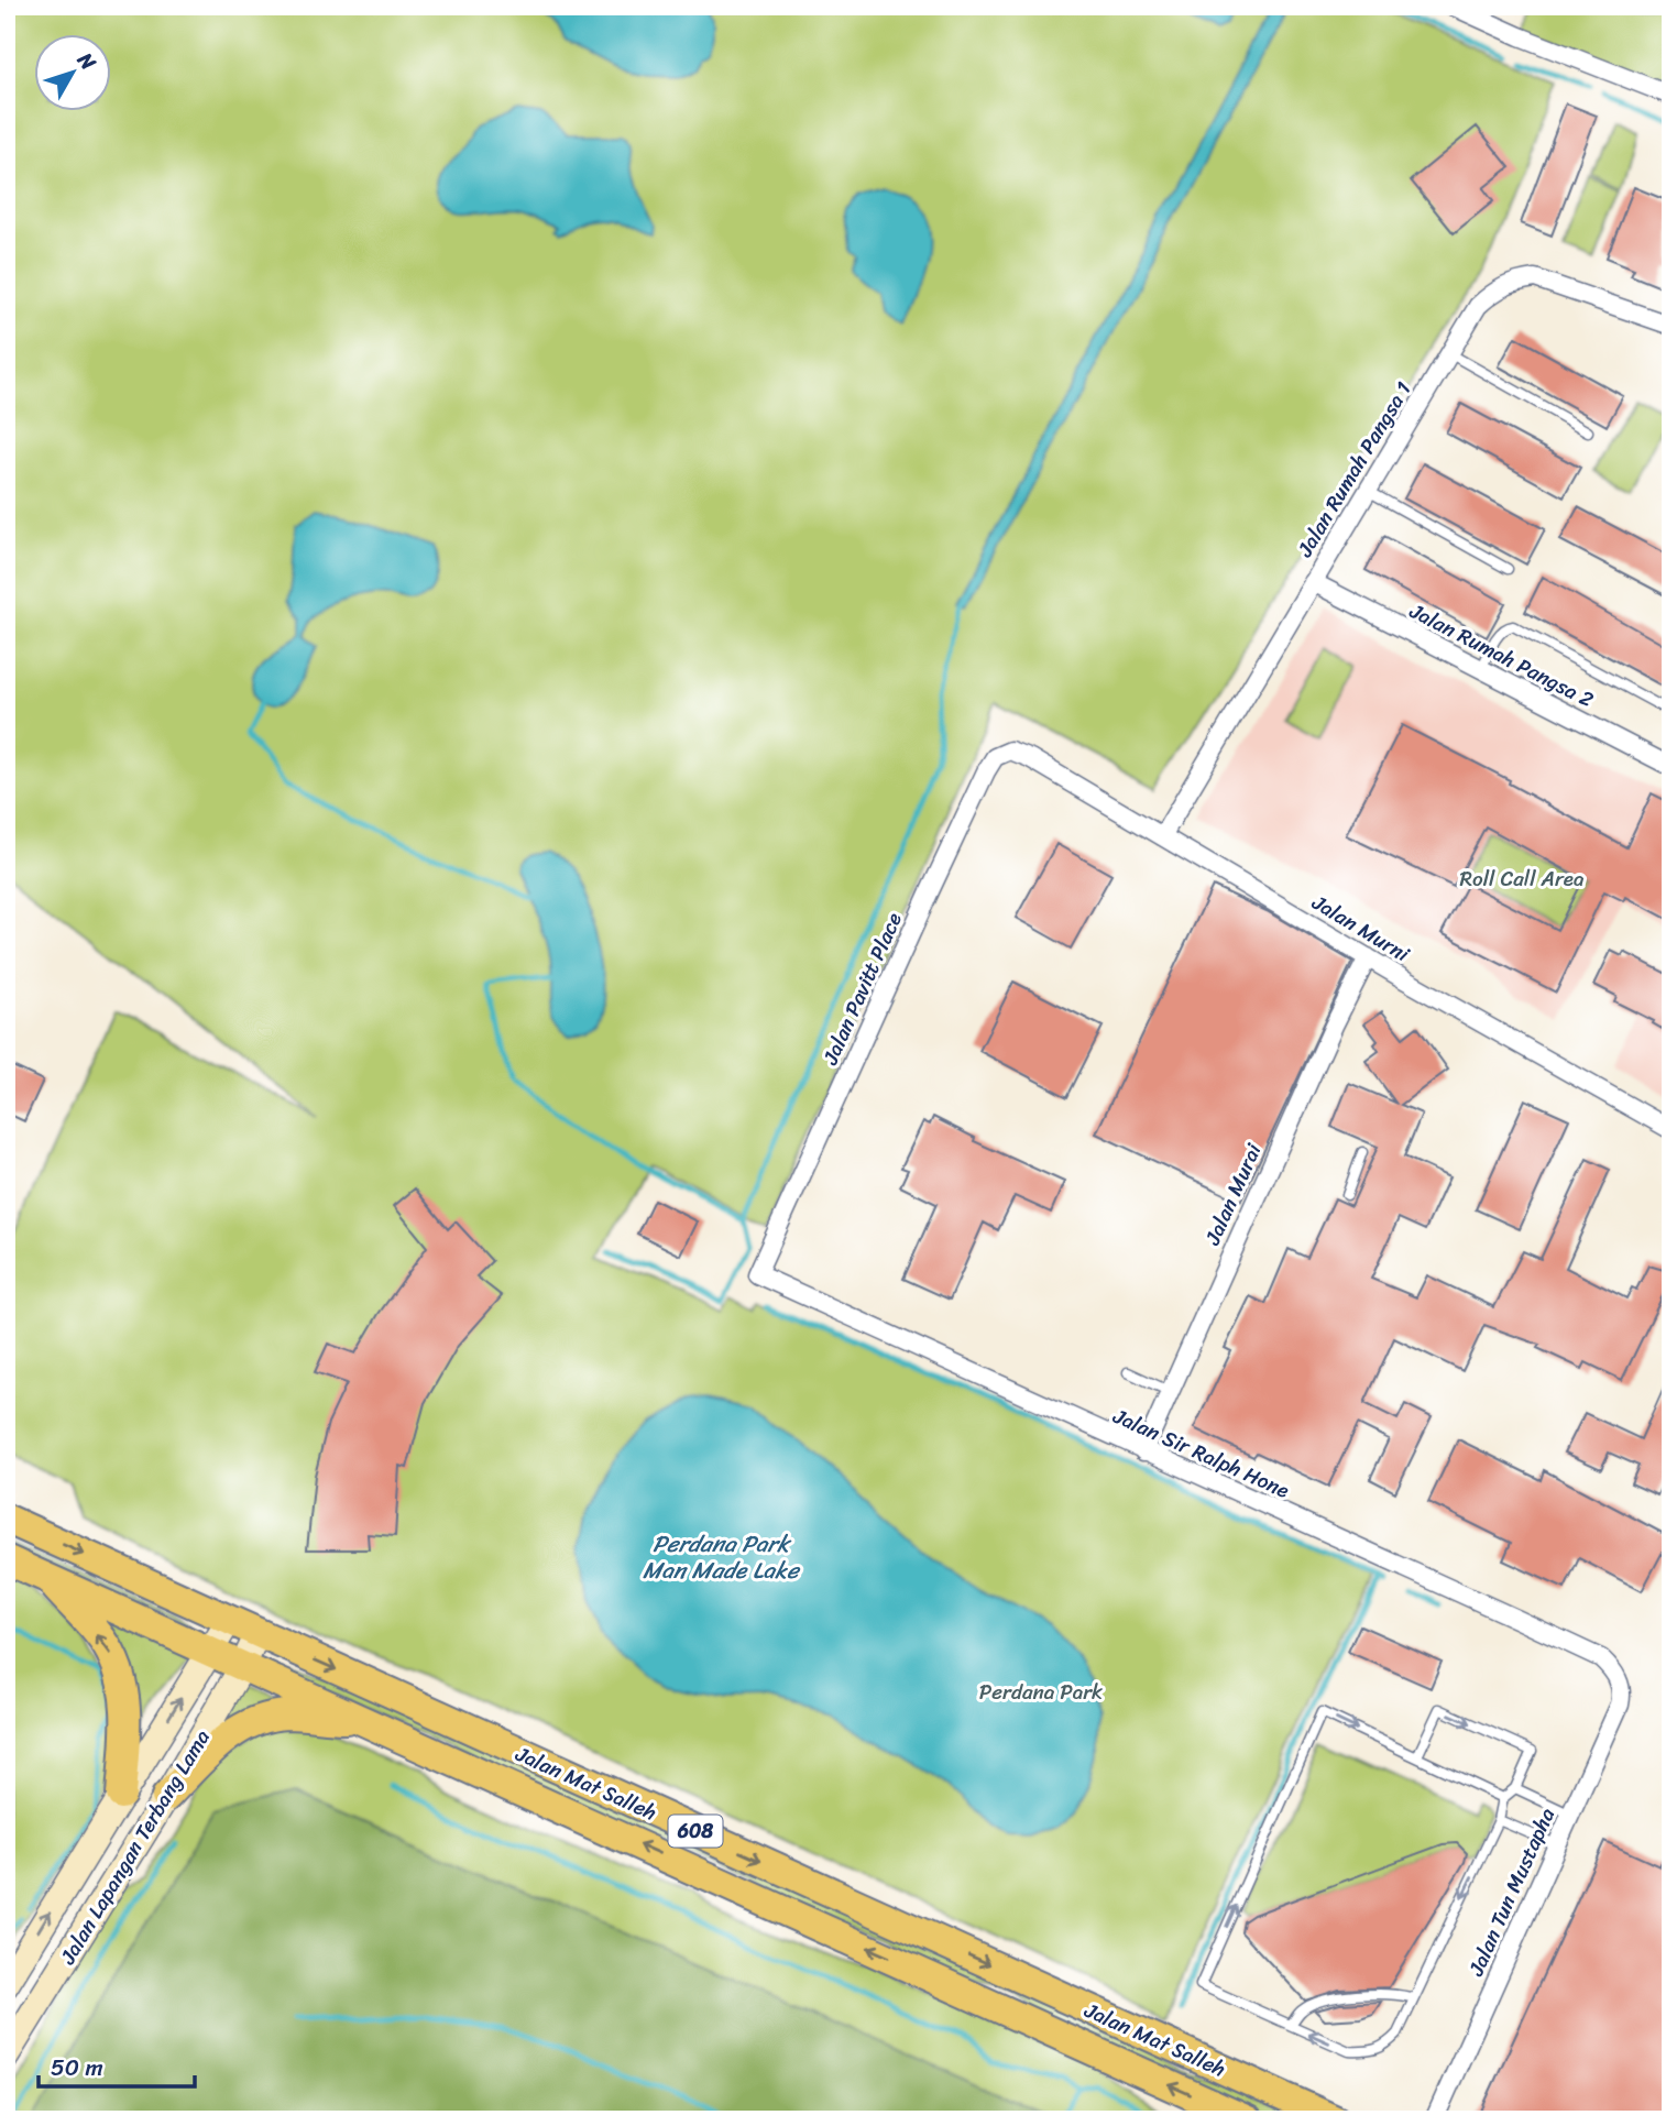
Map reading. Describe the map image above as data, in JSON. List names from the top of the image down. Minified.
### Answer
{"streets":{"main road":["Jalan Mat Salleh","608","Jalan Lapangan Terbang Lama"],"street":["Jalan Rumah Pangsa 1","Jalan Rumah Pangsa 2","Jalan Murni","Jalan Pavitt Place","Jalan Murai","Jalan Sir Ralph Hone","Jalan Tun Mustapha"]},"crossings":[["Jalan Rumah Pangsa 1","Jalan Rumah Pangsa 2"],["Jalan Rumah Pangsa 1","Jalan Murni"],["Jalan Murni","Jalan Pavitt Place"],["Jalan Murni","Jalan Murai"],["Jalan Pavitt Place","Jalan Sir Ralph Hone"],["Jalan Murai","Jalan Sir Ralph Hone"],["Jalan Sir Ralph Hone","Jalan Tun Mustapha"],["Jalan Mat Salleh","Jalan Lapangan Terbang Lama"]],"water":["Perdana Park Man Made Lake"],"parks":["Roll Call Area","Perdana Park"],"scale_bar":"50 m","north":"top right"}
